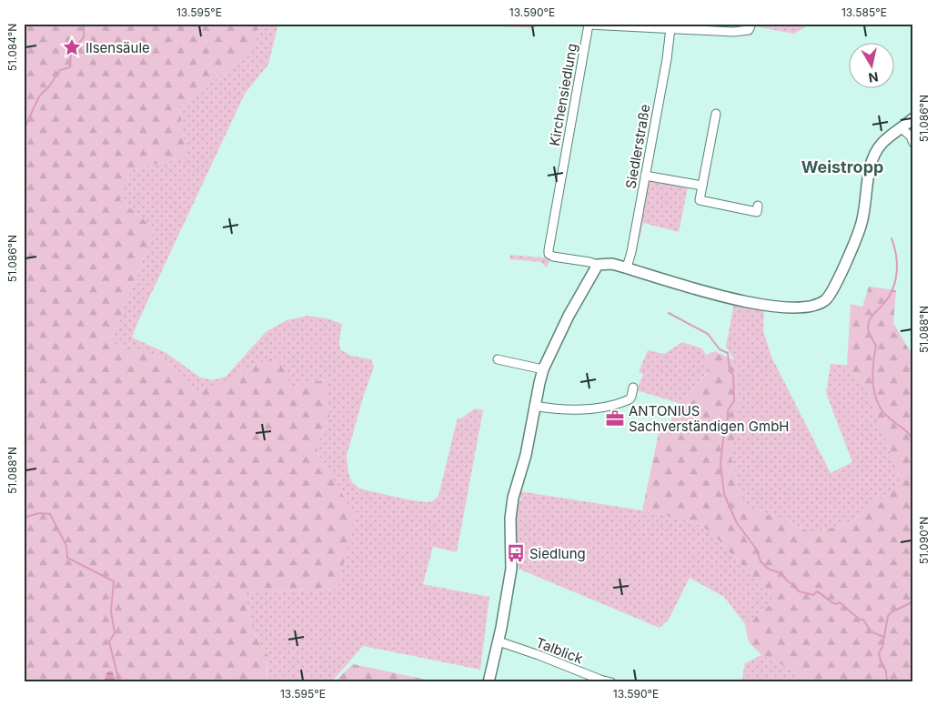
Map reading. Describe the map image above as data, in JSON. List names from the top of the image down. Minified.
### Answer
{"streets":{"street":["Kirchensiedlung","Siedlerstraße","Talblick"]},"districts":["Weistropp"],"places":{"place":["Ilsensäule"],"office":["ANTONIUS Sachverständigen GmbH"],"bus stop":["Siedlung"]},"north":"bottom","coordinates":["13.595°E","13.590°E","13.585°E","51.084°N","51.086°N","51.088°N","51.090°N"]}
